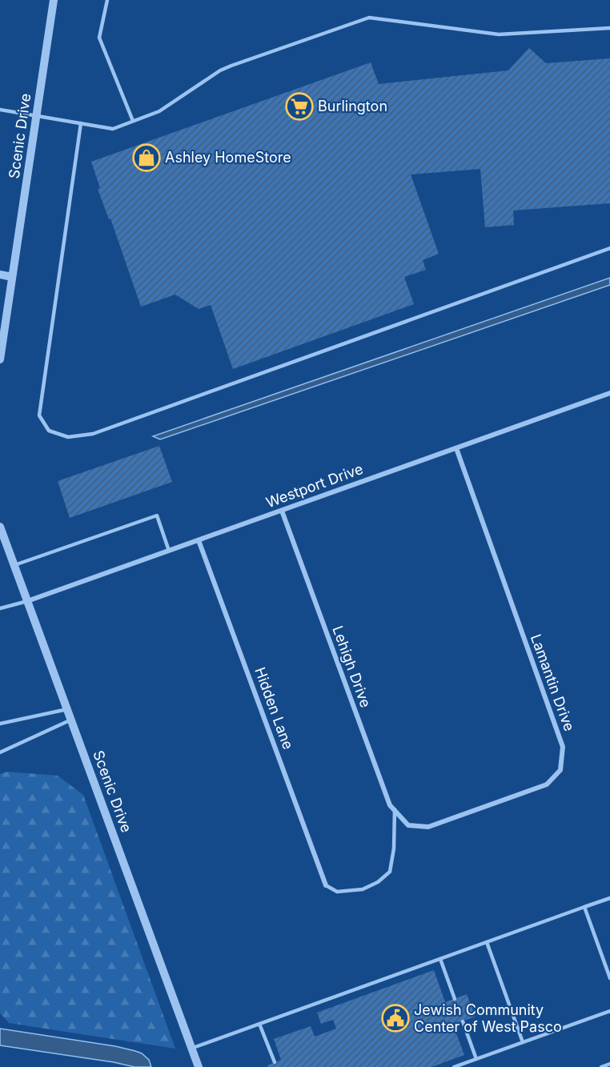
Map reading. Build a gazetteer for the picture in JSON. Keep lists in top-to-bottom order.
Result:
{
  "streets": {
    "street": [
      "Scenic Drive",
      "Westport Drive",
      "Lehigh Drive",
      "Lamantin Drive",
      "Hidden Lane"
    ]
  },
  "crossings": [
    ["Scenic Drive", "Westport Drive"],
    ["Westport Drive", "Lehigh Drive"],
    ["Westport Drive", "Lamantin Drive"],
    ["Westport Drive", "Hidden Lane"],
    ["Lehigh Drive", "Lamantin Drive"]
  ],
  "places": {
    "supermarket": ["Burlington"],
    "shop": ["Ashley HomeStore"],
    "public building": ["Jewish Community Center of West Pasco"]
  }
}
